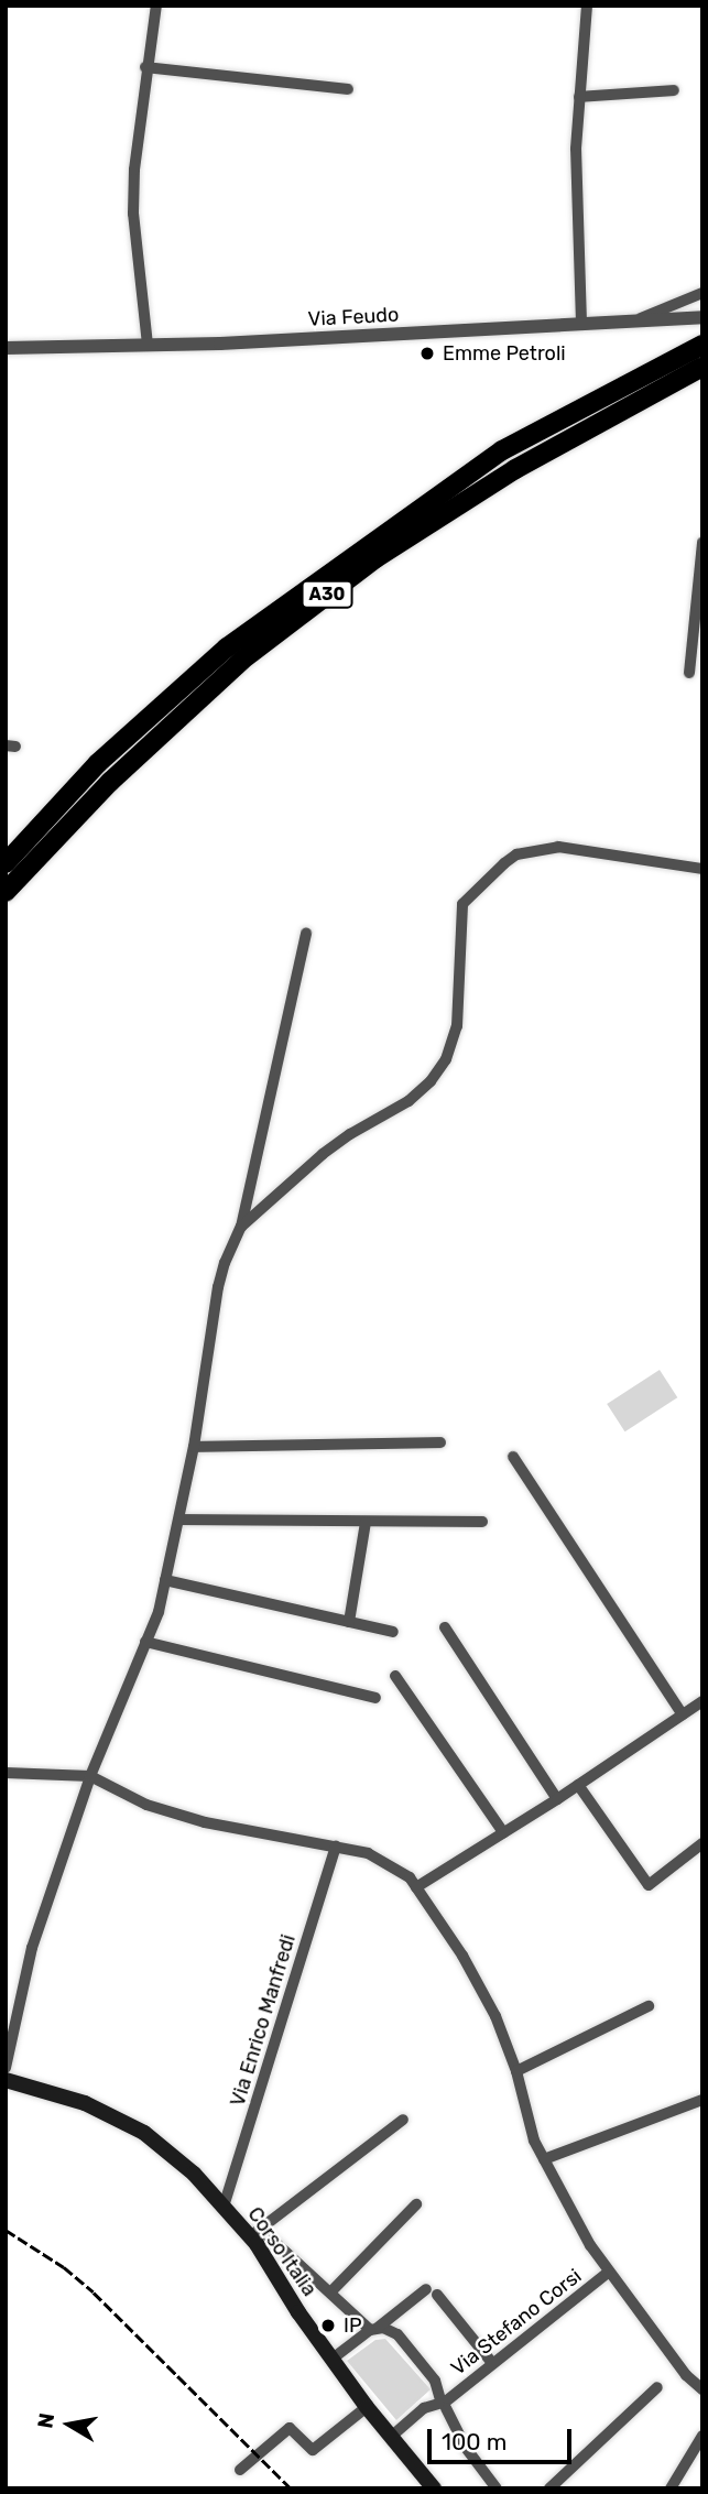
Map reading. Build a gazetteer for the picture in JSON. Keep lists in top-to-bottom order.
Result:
{
  "streets": {
    "highway": ["A30"],
    "main road": ["Corso Italia"],
    "street": ["Via Feudo", "Via Enrico Manfredi", "Via Stefano Corsi"]
  },
  "crossings": [
    ["Via Enrico Manfredi", "Corso Italia"],
    ["Corso Italia", "Via Stefano Corsi"]
  ],
  "places": ["Emme Petroli", "IP"],
  "scale_bar": "100 m",
  "north": "left"
}
